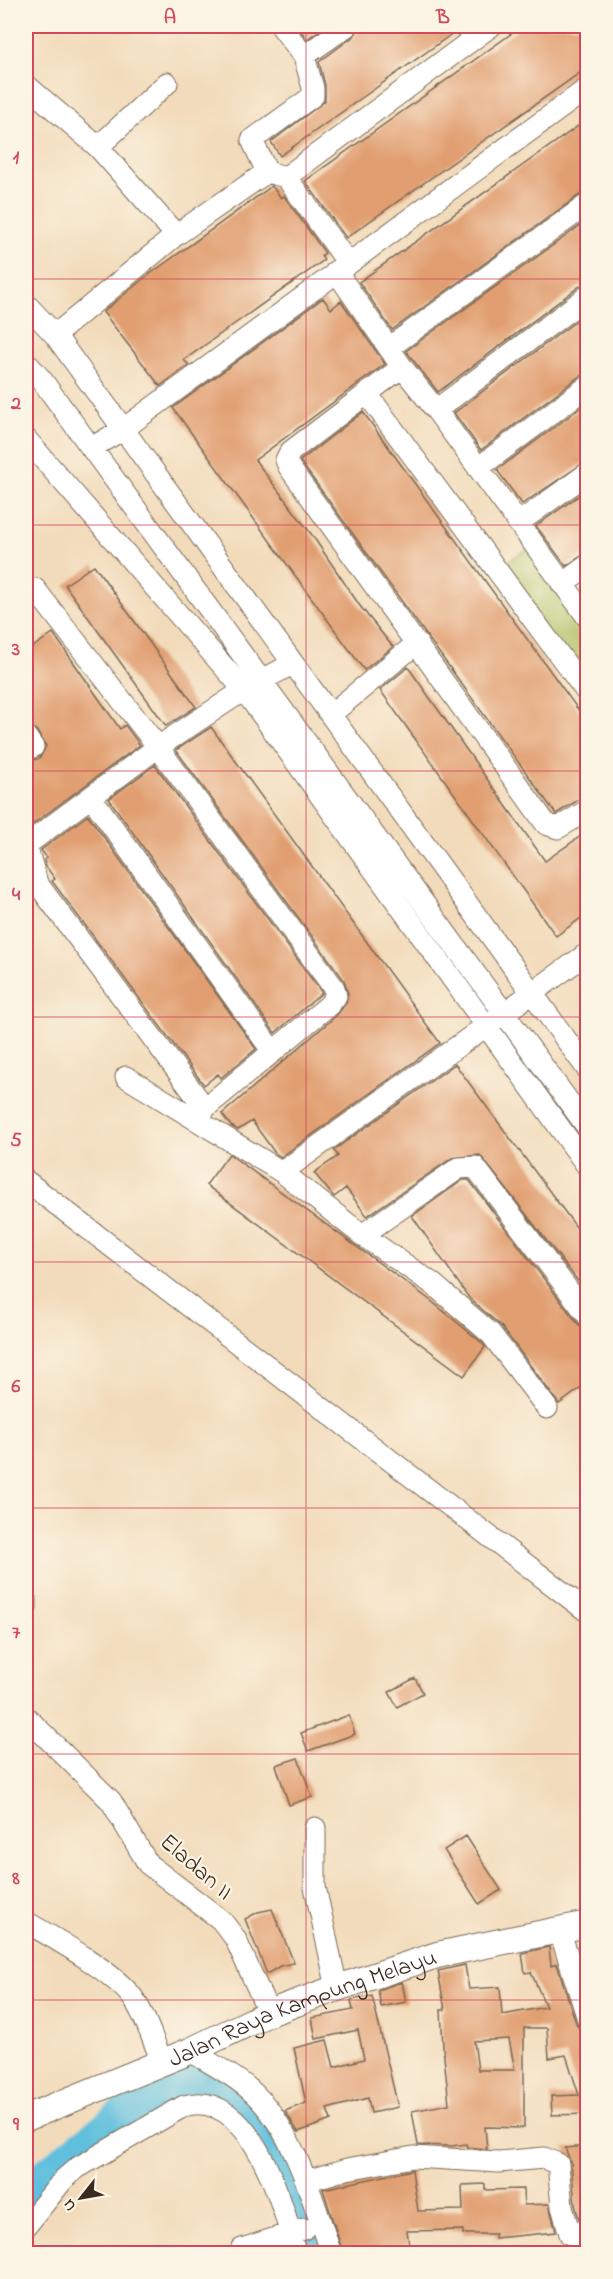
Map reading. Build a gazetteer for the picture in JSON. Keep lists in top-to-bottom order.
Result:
{
  "streets": {
    "main road": ["Jalan Raya Kampung Melayu"],
    "street": ["Eladan II"]
  },
  "crossings": [
    ["Eladan II", "Jalan Raya Kampung Melayu"]
  ],
  "north": "bottom left",
  "grid": {
    "columns": ["A", "B"],
    "rows": [
      "1",
      "2",
      "3",
      "4",
      "5",
      "6",
      "7",
      "8",
      "9"
    ]
  }
}
